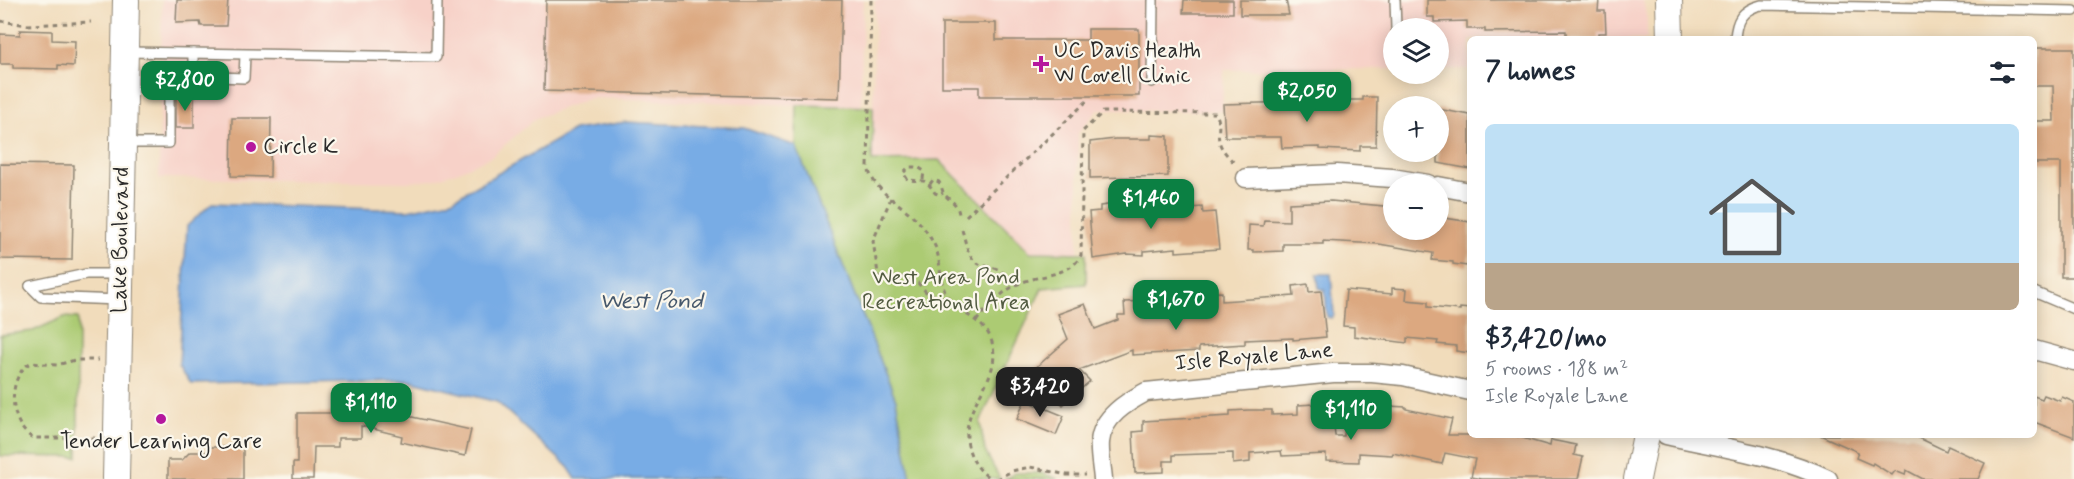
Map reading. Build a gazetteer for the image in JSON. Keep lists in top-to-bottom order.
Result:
{
  "streets": {
    "street": ["Lake Boulevard", "Isle Royale Lane"]
  },
  "water": ["West Pond"],
  "parks": ["West Area Pond Recreational Area"],
  "places": {
    "health": ["UC Davis Health W Covell Clinic"],
    "other": ["Circle K", "Tender Learning Care"]
  },
  "page": {
    "map_buttons": ["+", "−"],
    "heading": "7 homes",
    "price": [
      "$2,800",
      "$2,050",
      "$1,460",
      "$1,670",
      "$3,420",
      "$1,110",
      "$1,110"
    ],
    "list": [
      {
        "name": "$3,420/mo",
        "note": "5 rooms · 188 m² · Isle Royale Lane"
      }
    ]
  }
}
